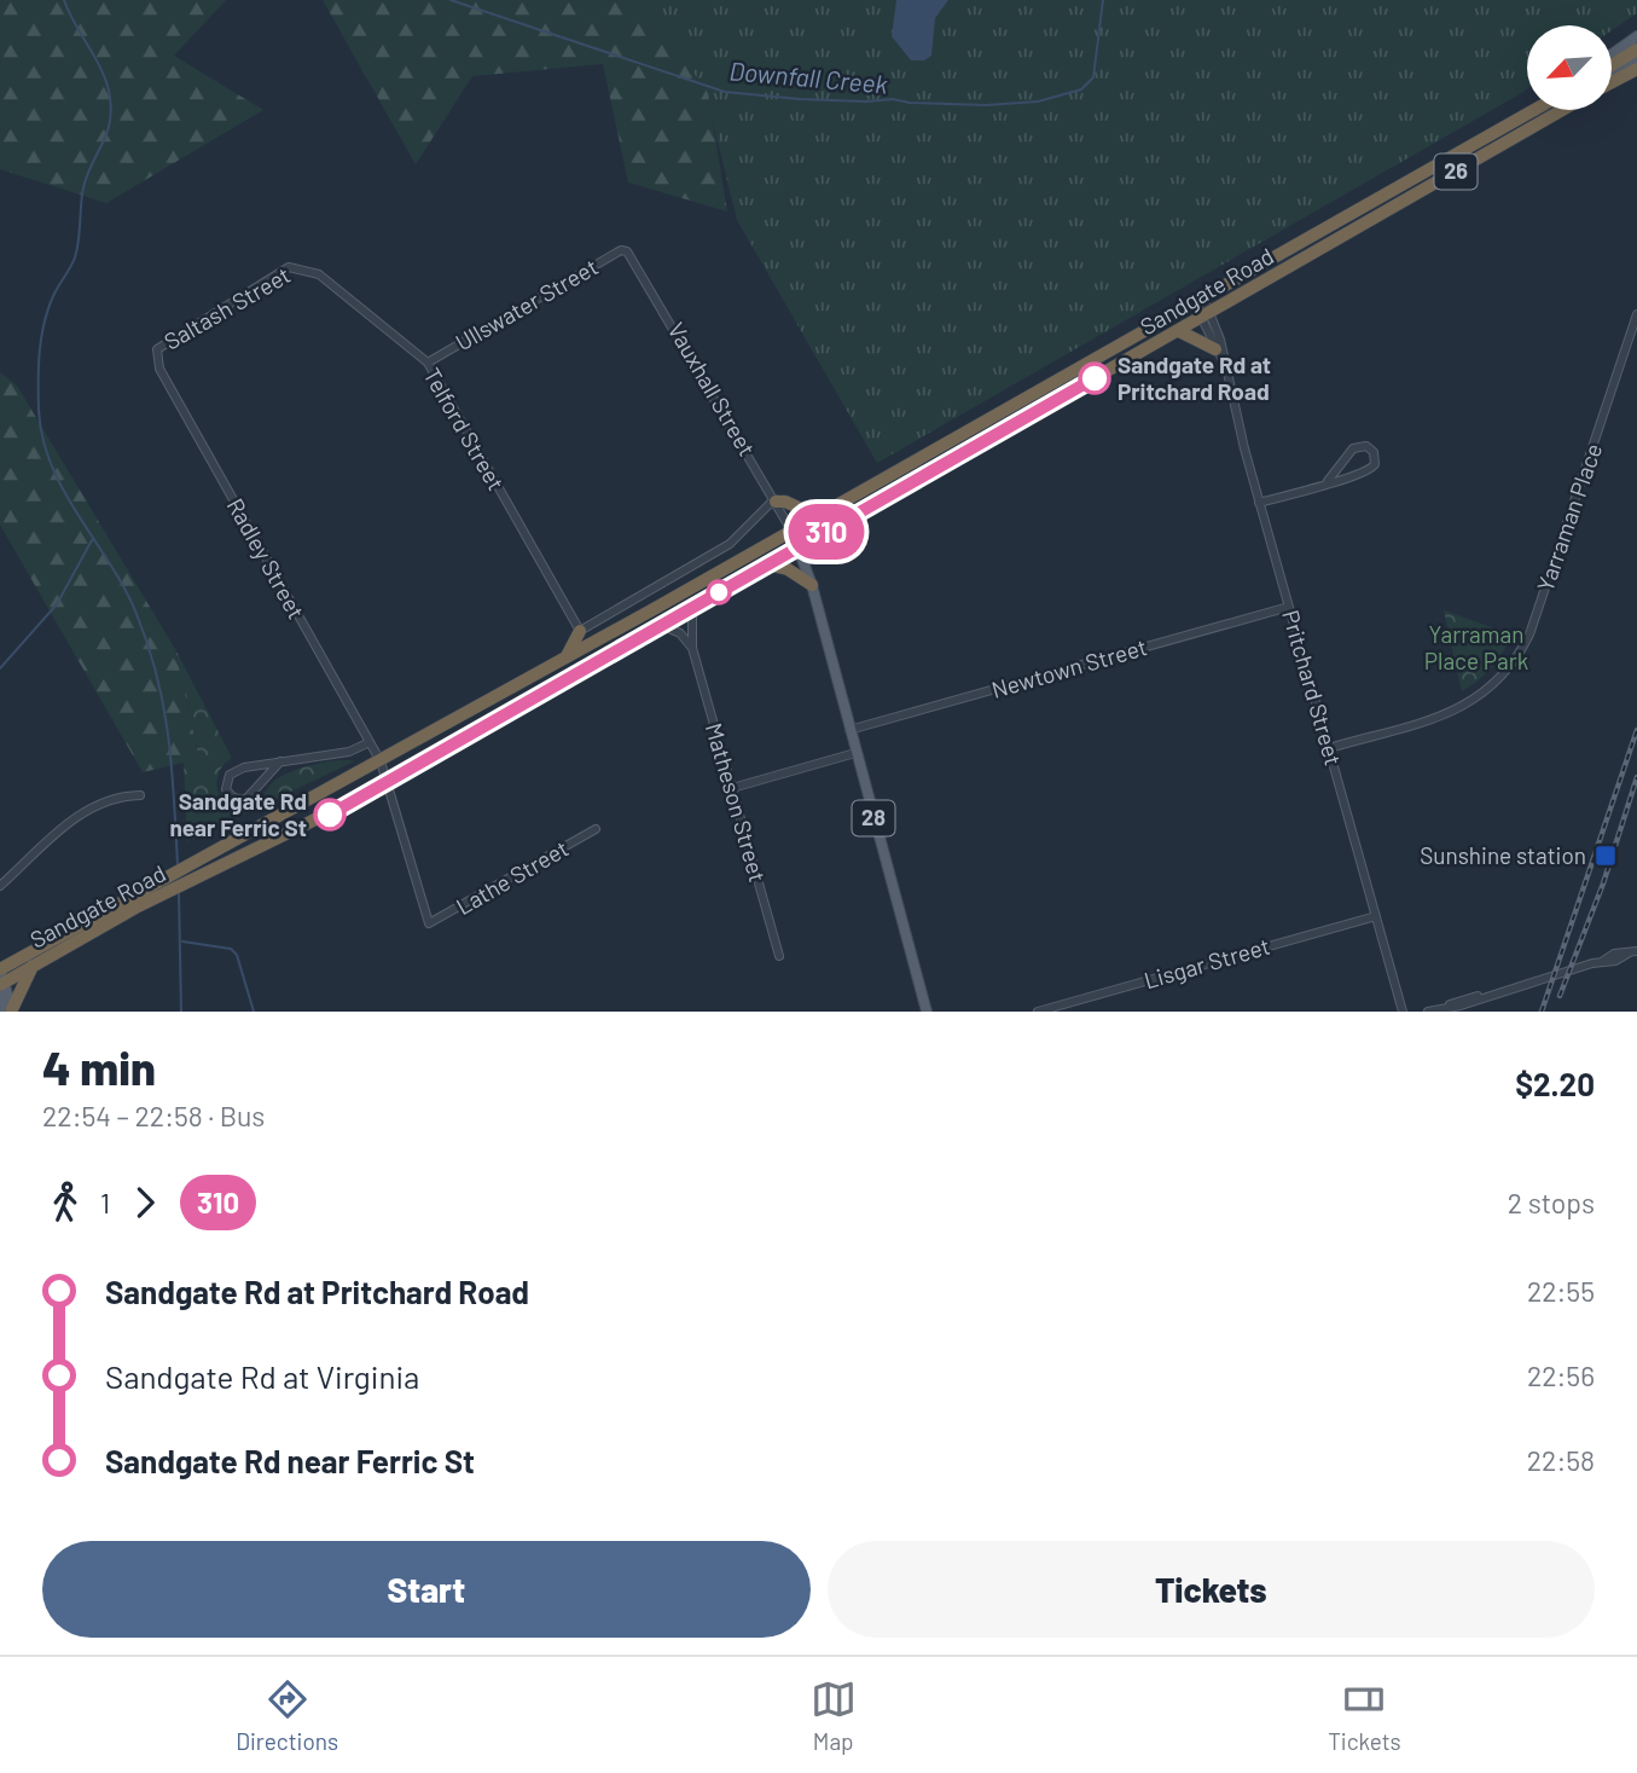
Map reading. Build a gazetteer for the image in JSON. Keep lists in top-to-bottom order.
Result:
{
  "streets": {
    "highway": ["26", "Sandgate Road"],
    "main road": ["28"],
    "street": [
      "Ullswater Street",
      "Saltash Street",
      "Vauxhall Street",
      "Telford Street",
      "Yarraman Place",
      "Radley Street",
      "Newtown Street",
      "Pritchard Street",
      "Matheson Street",
      "Lathe Street",
      "Lisgar Street"
    ]
  },
  "crossings": [
    ["Sandgate Road", "Vauxhall Street"],
    ["Sandgate Road", "Radley Street"],
    ["Sandgate Road", "Pritchard Street"],
    ["Sandgate Road", "Matheson Street"],
    ["Sandgate Road", "28"],
    ["Ullswater Street", "Vauxhall Street"],
    ["Ullswater Street", "Telford Street"],
    ["Saltash Street", "Telford Street"],
    ["Saltash Street", "Radley Street"],
    ["Vauxhall Street", "28"],
    ["Yarraman Place", "Pritchard Street"],
    ["Radley Street", "Lathe Street"],
    ["Newtown Street", "Pritchard Street"],
    ["Newtown Street", "28"],
    ["Pritchard Street", "Lisgar Street"]
  ],
  "water": ["Downfall Creek"],
  "parks": ["Yarraman Place Park"],
  "places": {
    "other": ["Sandgate Rd at Pritchard Road", "Sandgate Rd near Ferric St"],
    "transit": ["Sunshine station"]
  },
  "lines": ["bus line 310"],
  "north": "bottom left",
  "page": {
    "on_map": "310",
    "heading": ["4 min", "22:54 – 22:58 · Bus", "$2.20"],
    "legs": ["1", "310", "2 stops"],
    "list": [
      {
        "name": "Sandgate Rd at Pritchard Road",
        "value": "22:55"
      },
      {
        "name": "Sandgate Rd at Virginia",
        "value": "22:56"
      },
      {
        "name": "Sandgate Rd near Ferric St",
        "value": "22:58"
      }
    ],
    "buttons": ["Start", "Tickets"],
    "tabs": ["Directions", "Map", "Tickets"]
  }
}
